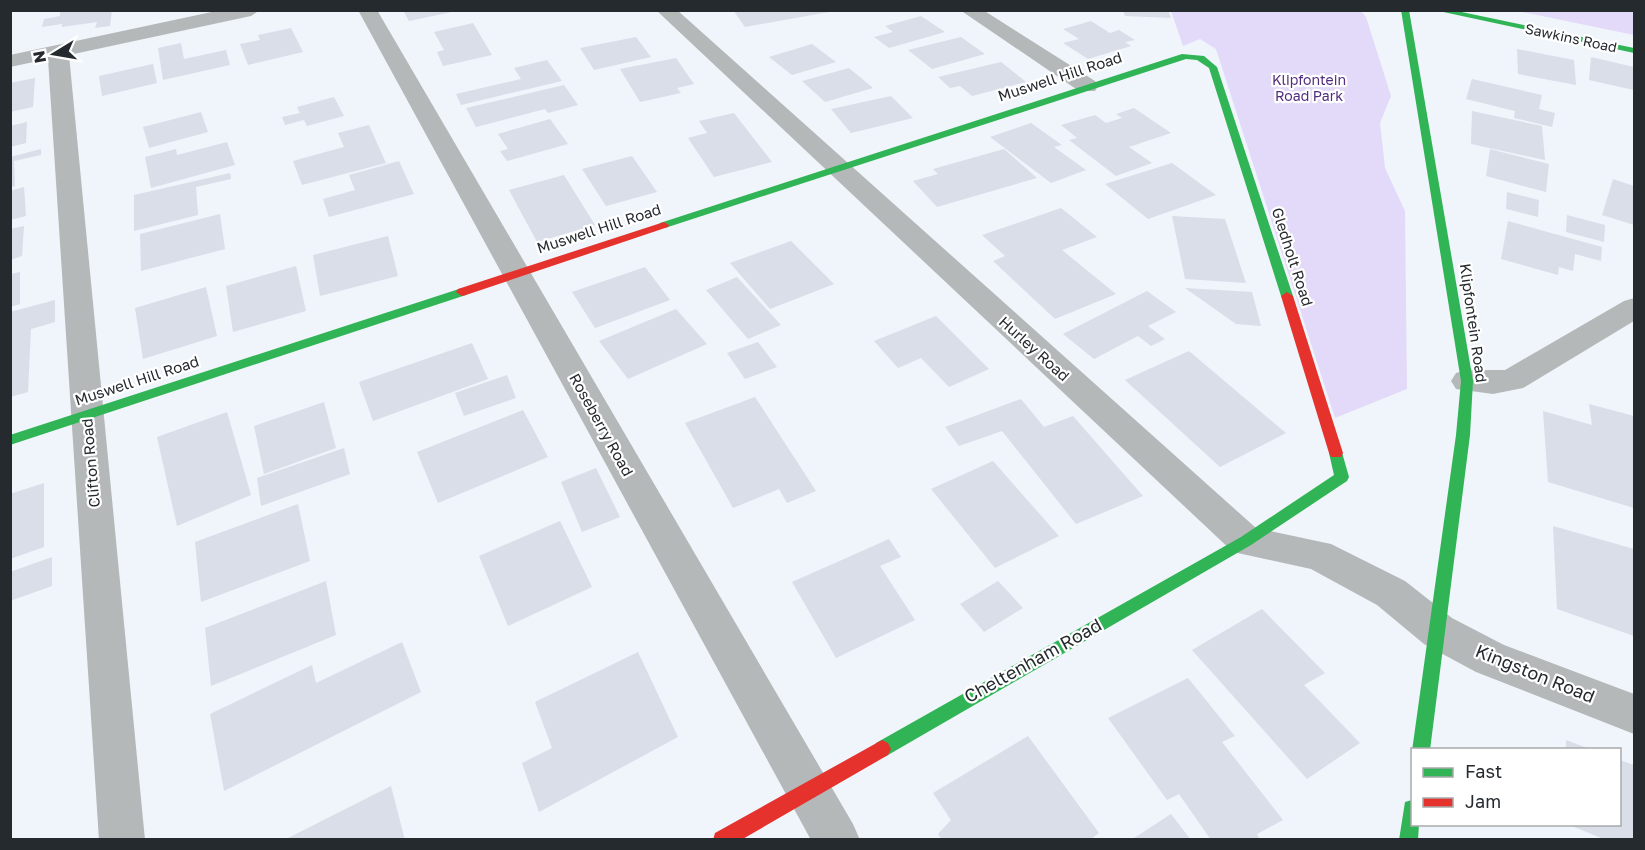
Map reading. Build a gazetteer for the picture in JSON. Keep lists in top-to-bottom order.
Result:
{
  "streets": {
    "street": [
      "Sawkins Road",
      "Muswell Hill Road",
      "Gledholt Road",
      "Klipfontein Road",
      "Hurley Road",
      "Roseberry Road",
      "Clifton Road",
      "Cheltenham Road",
      "Kingston Road"
    ]
  },
  "crossings": [
    ["Muswell Hill Road", "Gledholt Road"],
    ["Muswell Hill Road", "Hurley Road"],
    ["Muswell Hill Road", "Roseberry Road"],
    ["Muswell Hill Road", "Clifton Road"],
    ["Gledholt Road", "Cheltenham Road"],
    ["Klipfontein Road", "Kingston Road"],
    ["Hurley Road", "Cheltenham Road"],
    ["Roseberry Road", "Cheltenham Road"]
  ],
  "parks": ["Klipfontein Road Park"],
  "legend": ["Fast", "Jam"],
  "north": "left"
}
